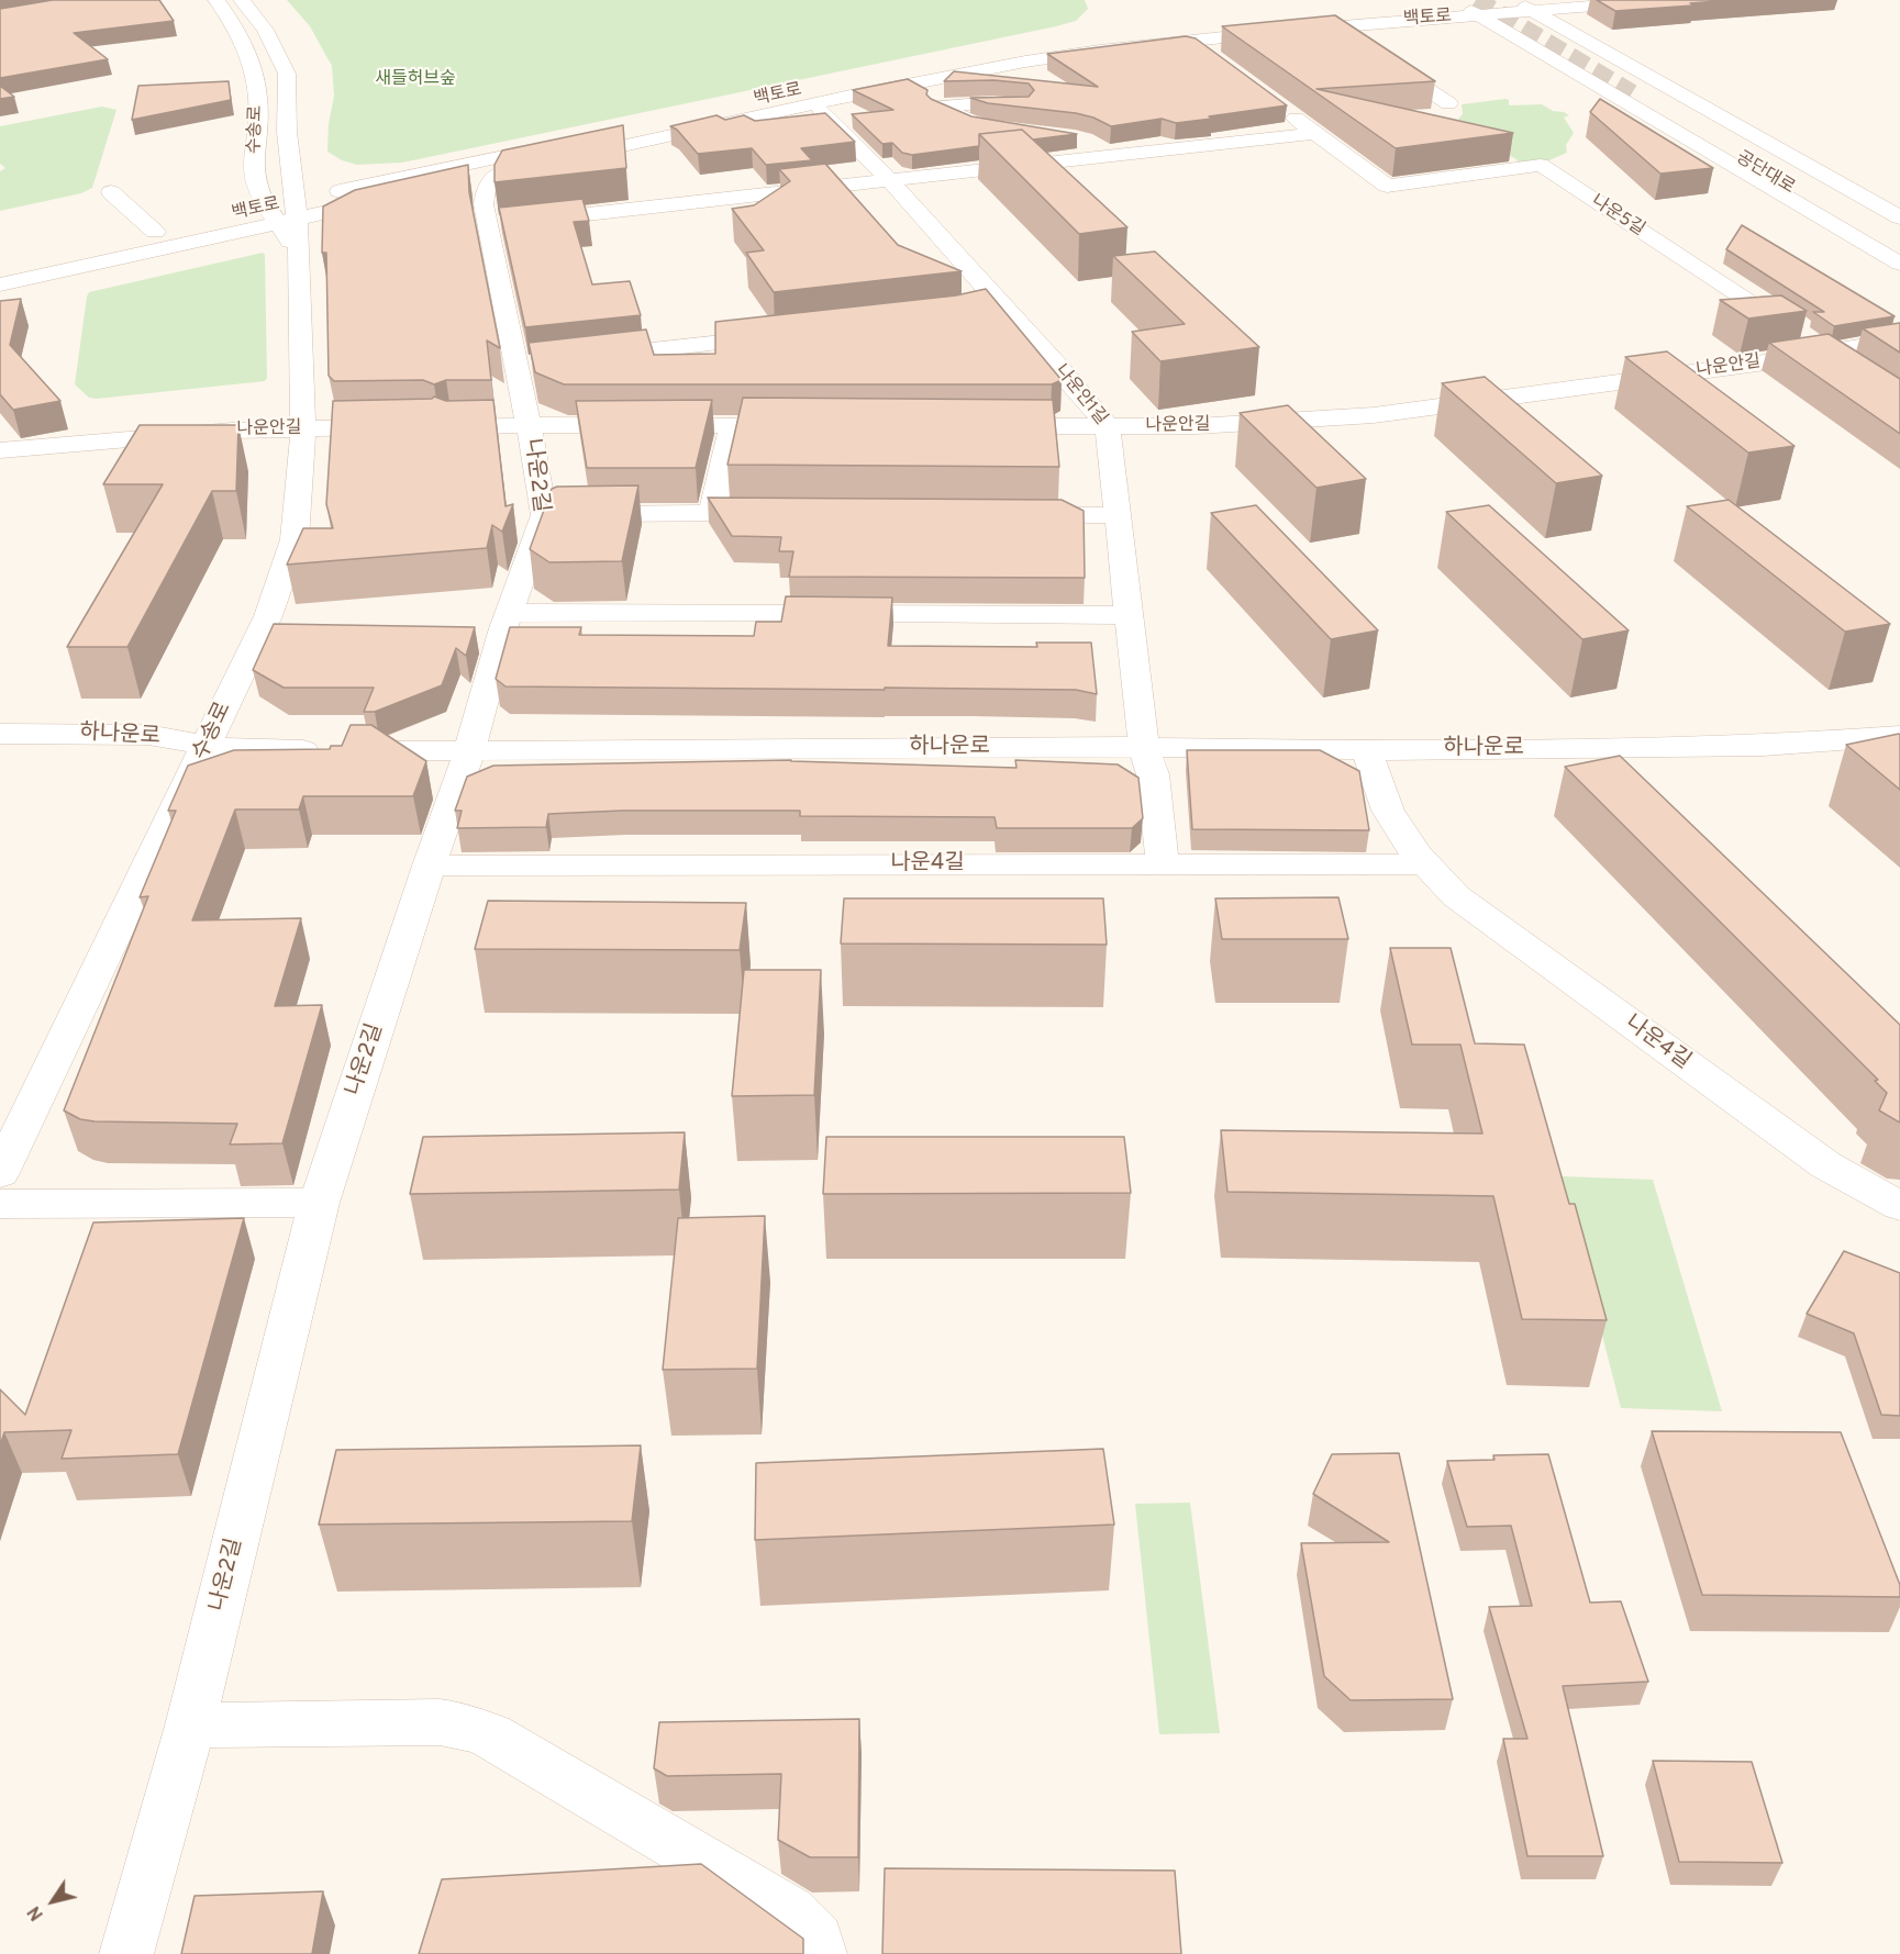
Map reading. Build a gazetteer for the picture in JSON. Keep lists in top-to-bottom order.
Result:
{
  "streets": {
    "street": [
      "백토로",
      "수송로",
      "공단대로",
      "나운5길",
      "나운안길",
      "나운안1길",
      "나운2길",
      "하나운로",
      "나운4길"
    ]
  },
  "crossings": [
    ["백토로", "수송로"],
    ["백토로", "나운안1길"],
    ["백토로", "나운2길"],
    ["수송로", "나운안길"],
    ["수송로", "하나운로"],
    ["나운5길", "나운안길"],
    ["나운안길", "나운안1길"],
    ["나운안1길", "하나운로"],
    ["나운안1길", "나운4길"],
    ["나운2길", "하나운로"],
    ["나운2길", "나운4길"],
    ["하나운로", "나운4길"]
  ],
  "parks": ["새들허브숲"],
  "north": "bottom left"
}
